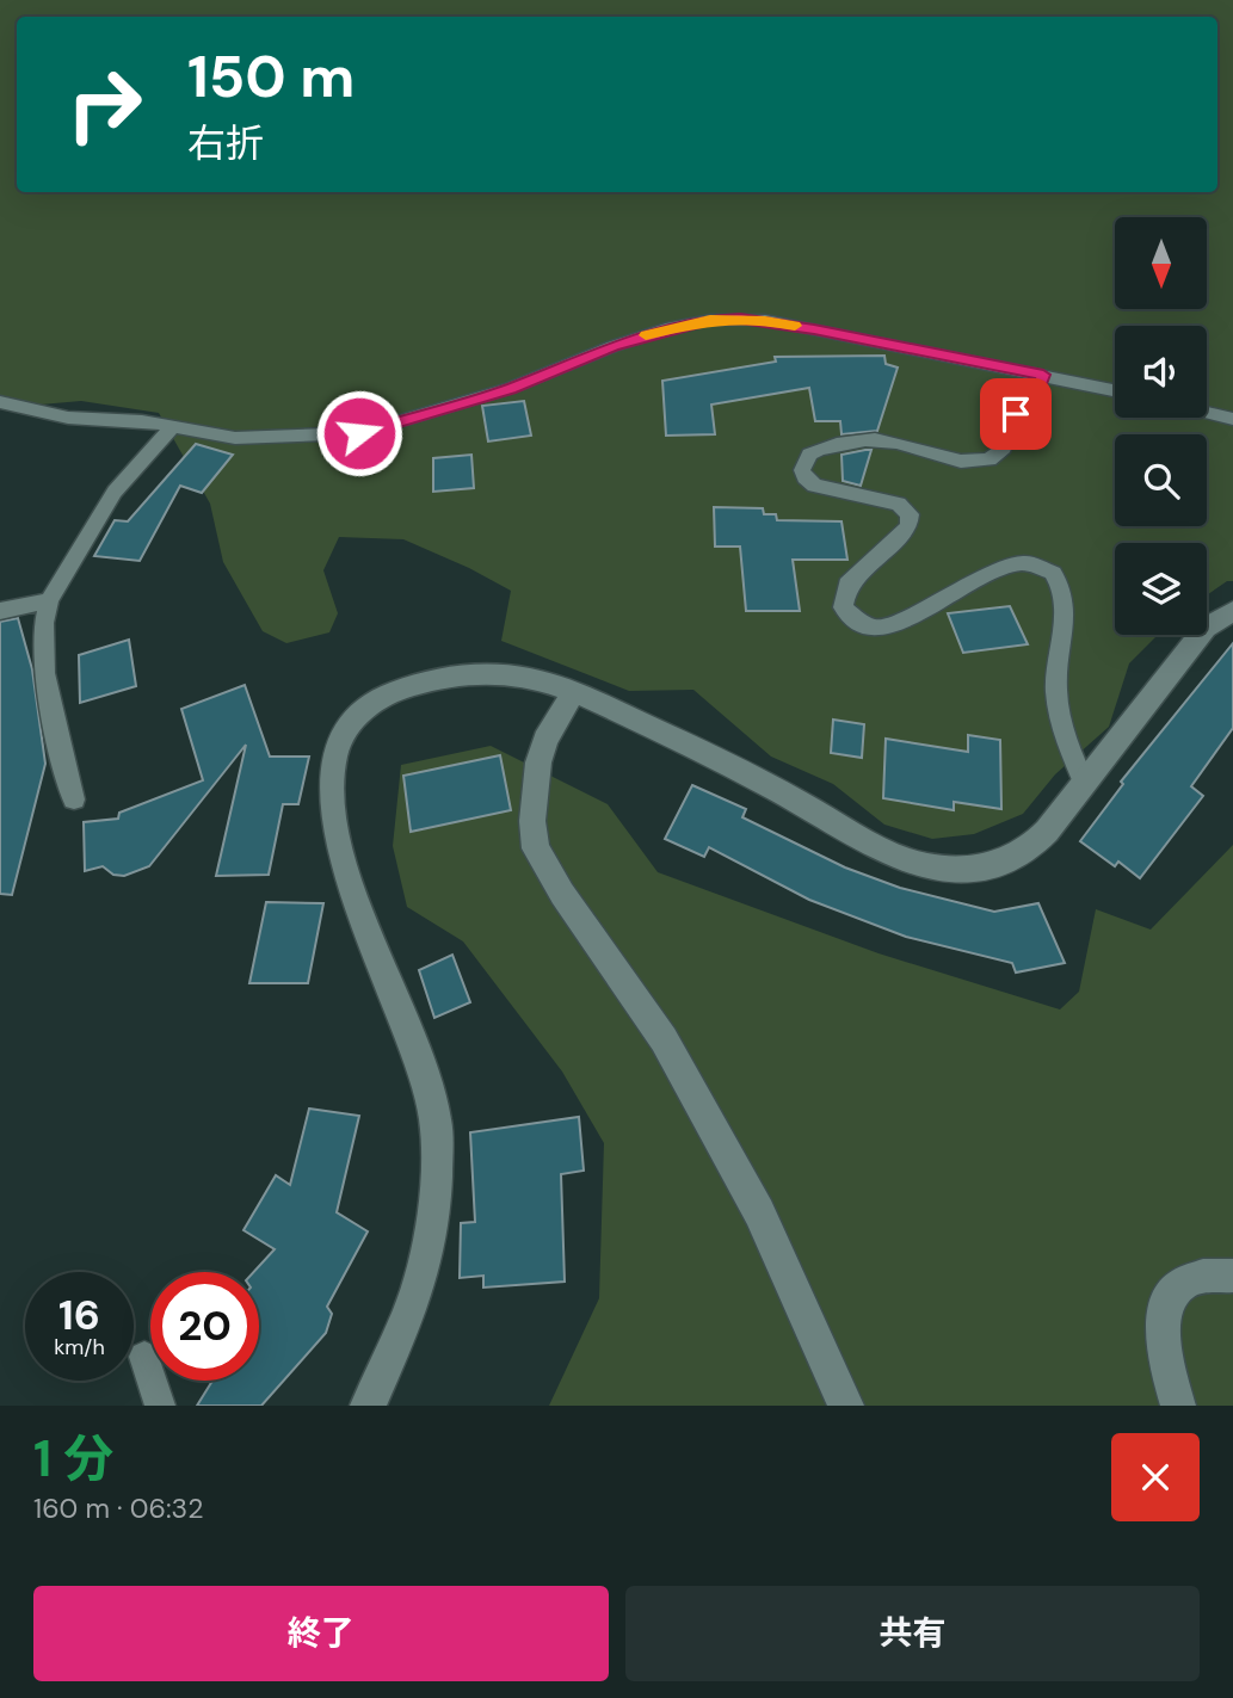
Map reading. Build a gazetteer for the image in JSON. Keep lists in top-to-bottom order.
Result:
{
  "north": "bottom",
  "page": {
    "turn": ["150 m", "右折"],
    "speed": "16 km/h",
    "limit": "20",
    "heading": ["1 分", "160 m · 06:32"],
    "buttons": ["終了", "共有"]
  }
}
